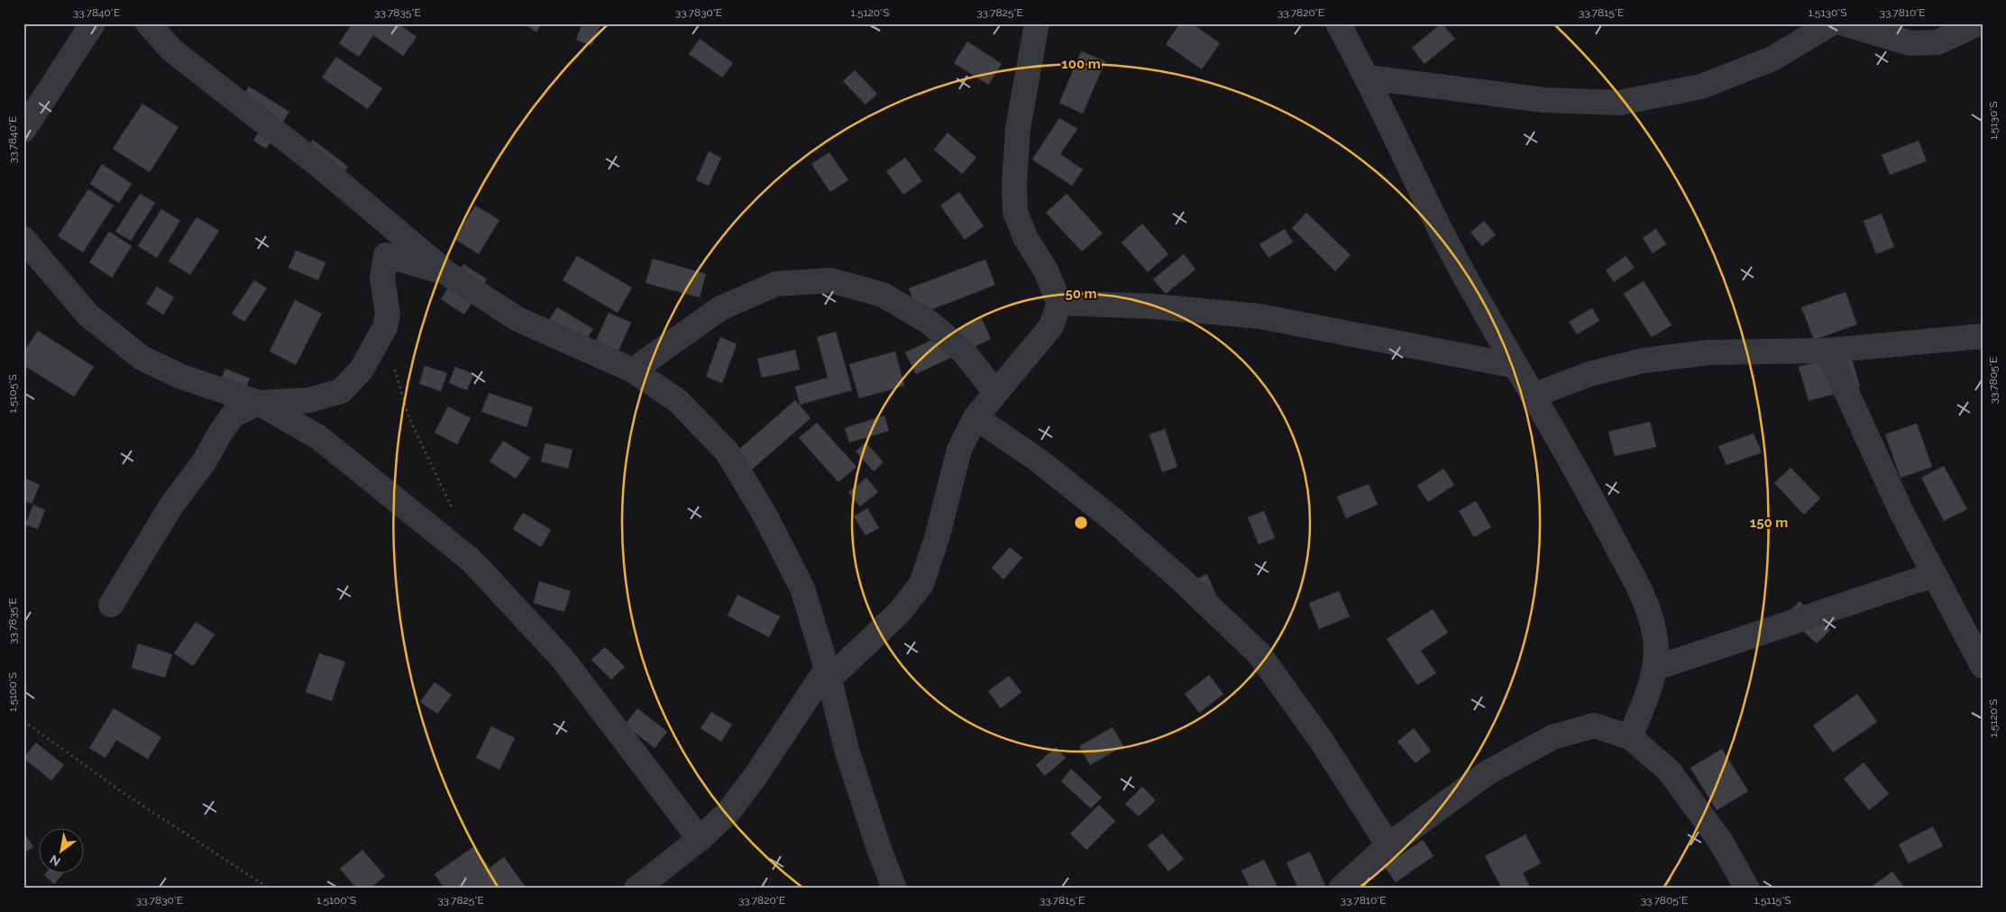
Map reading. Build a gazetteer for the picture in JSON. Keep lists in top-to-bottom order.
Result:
{
  "north": "bottom left",
  "coordinates": [
    "33.7840°E",
    "33.7835°E",
    "33.7830°E",
    "1.5120°S",
    "33.7825°E",
    "33.7820°E",
    "33.7815°E",
    "1.5130°S",
    "33.7810°E",
    "33.7805°E",
    "1.5105°S",
    "1.5100°S",
    "1.5115°S"
  ],
  "rings": ["100 m", "50 m", "150 m"]
}
